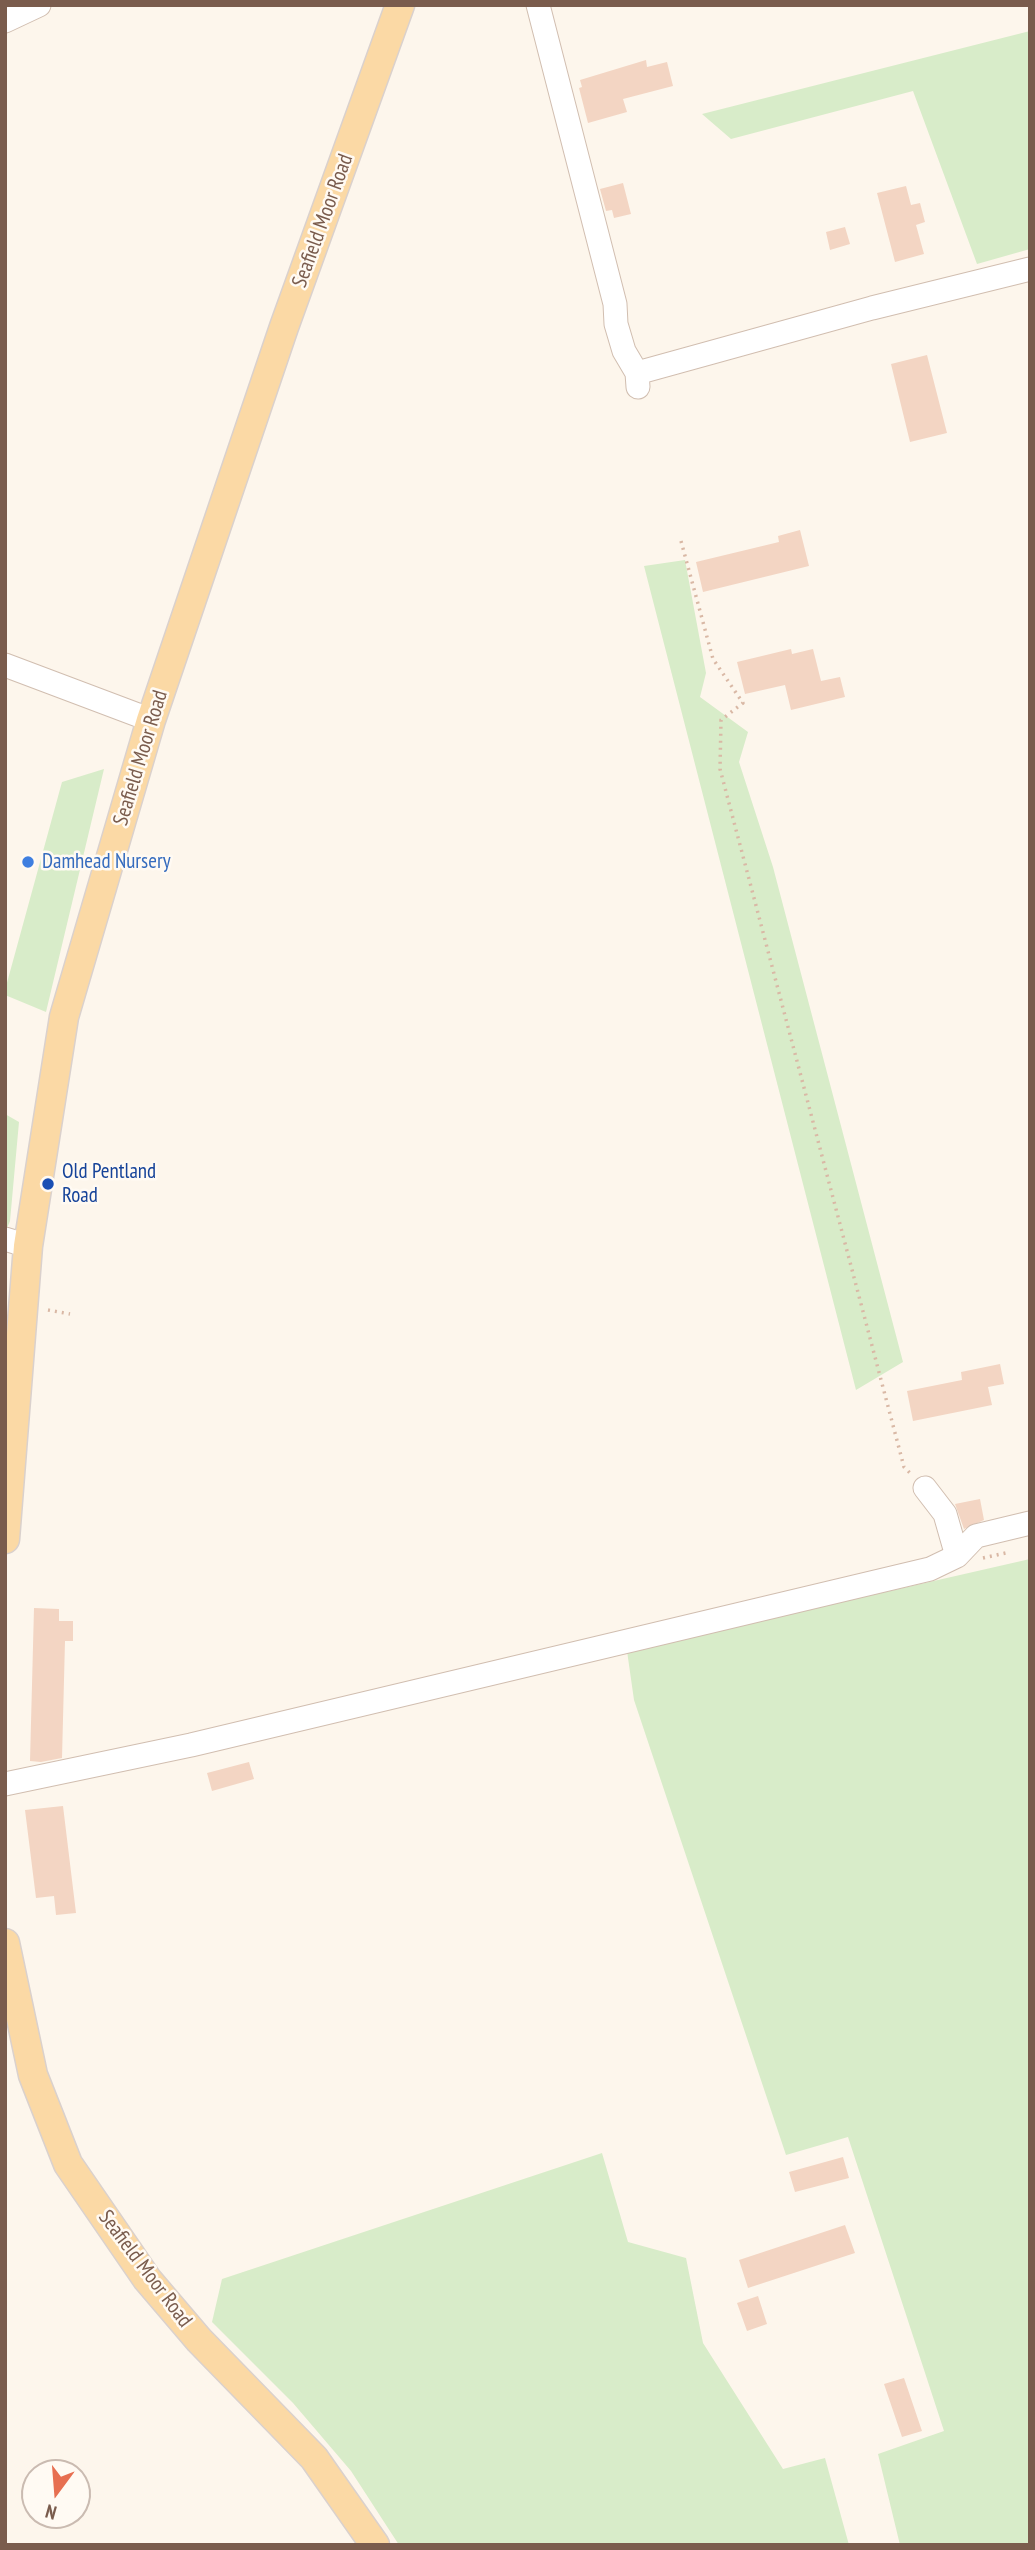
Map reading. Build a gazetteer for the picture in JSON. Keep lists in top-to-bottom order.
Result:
{
  "streets": {
    "main road": ["Seafield Moor Road"]
  },
  "places": ["Damhead Nursery", "Old Pentland Road"],
  "north": "bottom"
}
